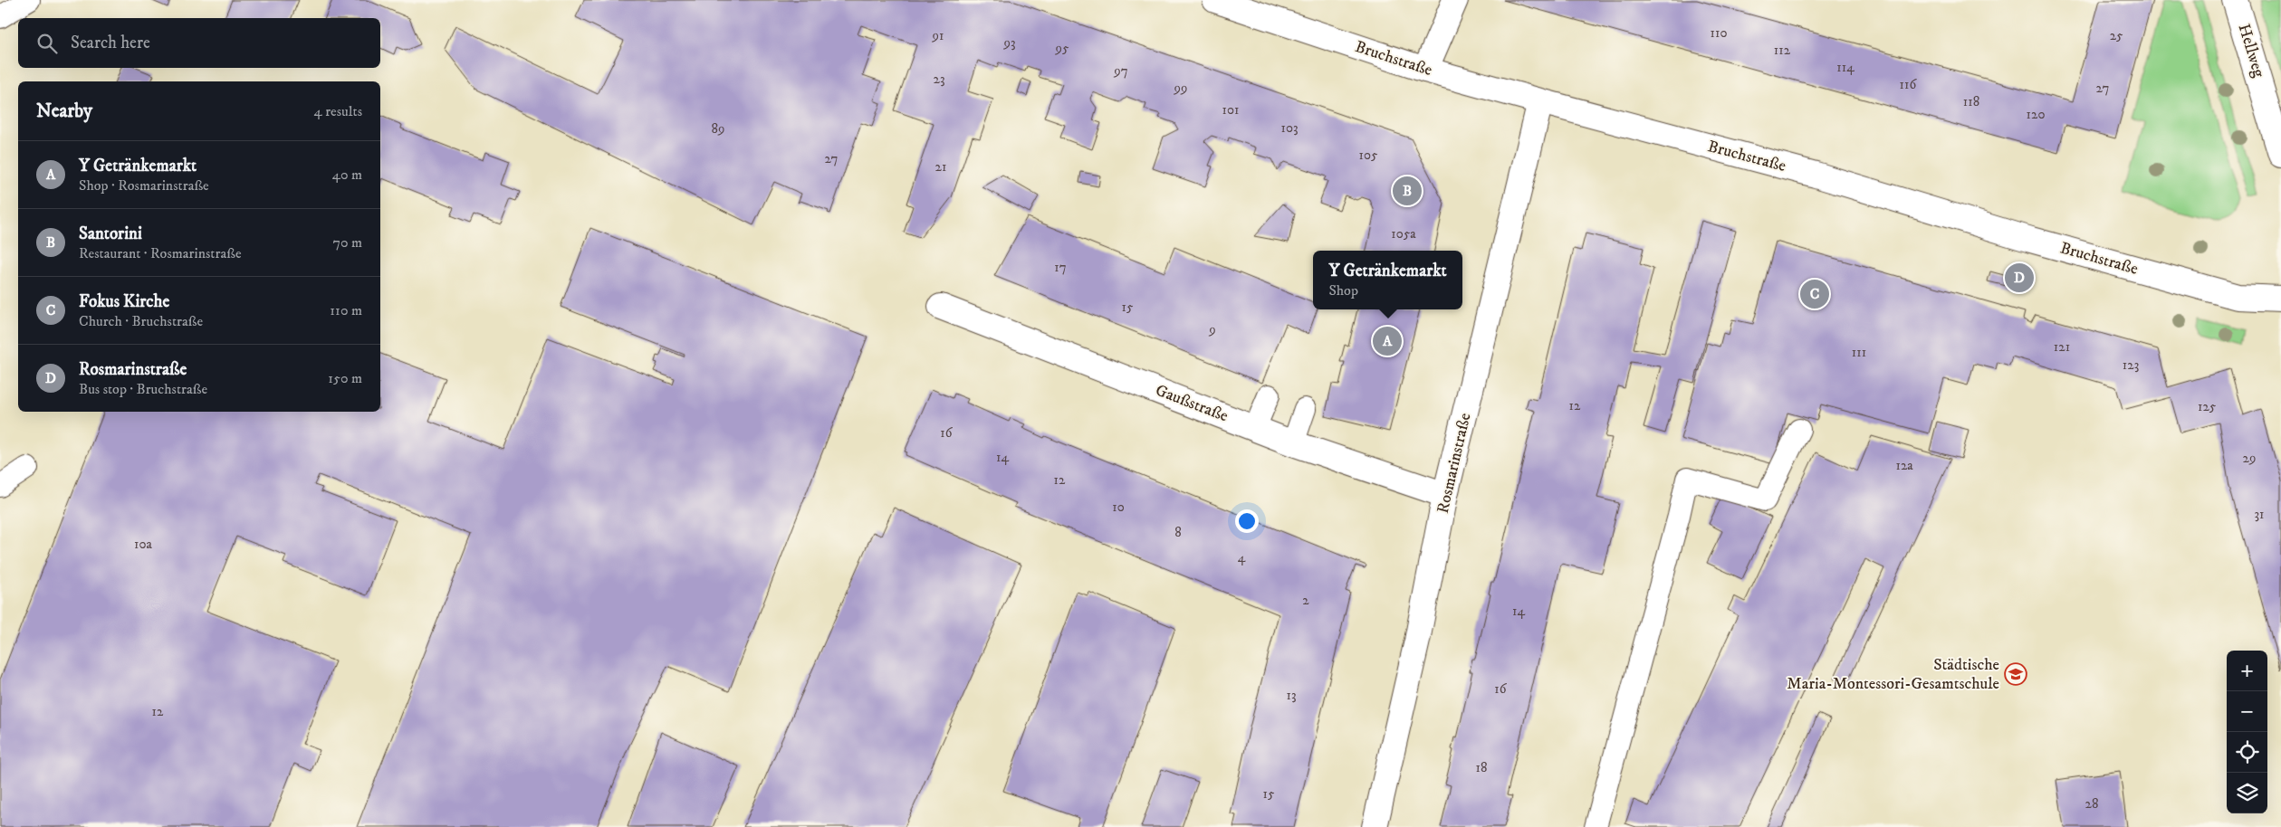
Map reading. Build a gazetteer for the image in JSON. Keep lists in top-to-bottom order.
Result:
{
  "streets": {
    "main road": [
      "Hellweg",
      "Bruchstraße",
      "Gaußstraße",
      "Rosmarinstraße"
    ]
  },
  "crossings": [
    ["Bruchstraße", "Rosmarinstraße"],
    ["Gaußstraße", "Rosmarinstraße"]
  ],
  "places": {
    "school or university": ["Städtische Maria-Montessori-Gesamtschule"]
  },
  "house_numbers": [
    "110",
    "91",
    "25",
    "93",
    "95",
    "112",
    "114",
    "97",
    "23",
    "116",
    "99",
    "27",
    "118",
    "101",
    "120",
    "103",
    "89",
    "105",
    "27",
    "21",
    "105a",
    "17",
    "15",
    "9",
    "121",
    "111",
    "123",
    "12",
    "125",
    "16",
    "14",
    "29",
    "12a",
    "12",
    "10",
    "31",
    "8",
    "10a",
    "4",
    "2",
    "14",
    "16",
    "13",
    "12",
    "18",
    "15",
    "28"
  ],
  "page": {
    "search": "Search here",
    "heading": ["Nearby", "4 results"],
    "list": [
      {
        "mark": "A",
        "name": "Y Getränkemarkt",
        "note": "Shop · Rosmarinstraße",
        "value": "40 m"
      },
      {
        "mark": "B",
        "name": "Santorini",
        "note": "Restaurant · Rosmarinstraße",
        "value": "70 m"
      },
      {
        "mark": "C",
        "name": "Fokus Kirche",
        "note": "Church · Bruchstraße",
        "value": "110 m"
      },
      {
        "mark": "D",
        "name": "Rosmarinstraße",
        "note": "Bus stop · Bruchstraße",
        "value": "150 m"
      }
    ],
    "pins": [
      "B",
      "D",
      "C",
      "A"
    ],
    "popup": ["Y Getränkemarkt", "Shop"],
    "map_buttons": ["+", "−"]
  }
}
